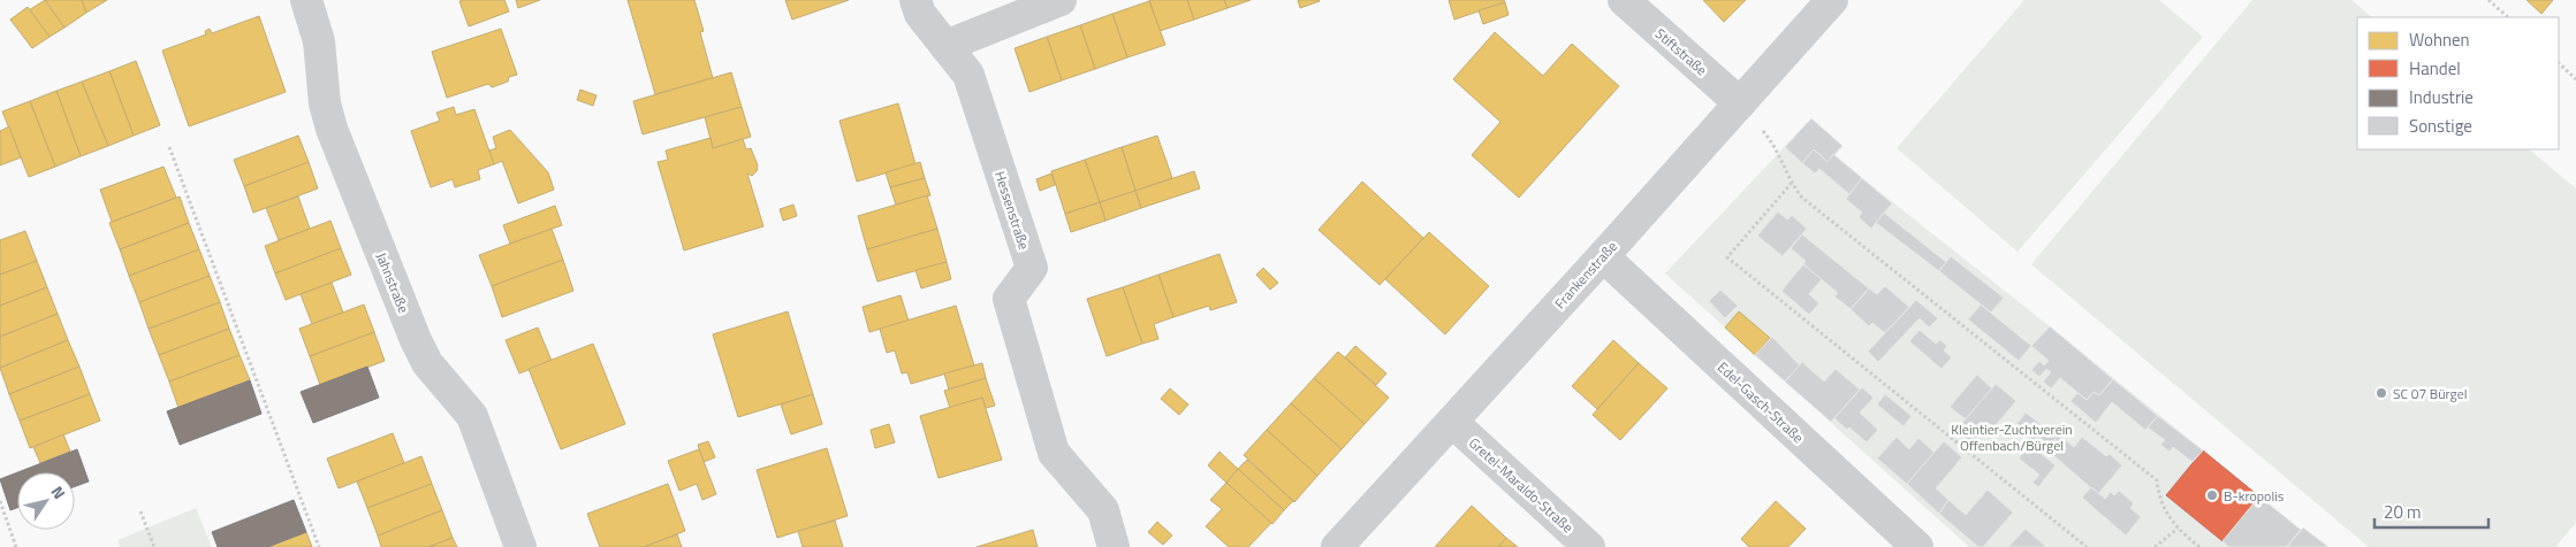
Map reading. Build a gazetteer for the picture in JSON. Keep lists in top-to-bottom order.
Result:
{
  "streets": {
    "street": [
      "Stiftstraße",
      "Hessenstraße",
      "Frankenstraße",
      "Jahnstraße",
      "Edel-Gasch-Straße",
      "Gretel-Maraldo-Straße"
    ]
  },
  "crossings": [
    ["Stiftstraße", "Frankenstraße"],
    ["Frankenstraße", "Edel-Gasch-Straße"],
    ["Frankenstraße", "Gretel-Maraldo-Straße"]
  ],
  "parks": ["Kleintier-Zuchtverein Offenbach/Bürgel"],
  "places": ["SC 07 Bürgel", "B-kropolis"],
  "legend": [
    "Wohnen",
    "Handel",
    "Industrie",
    "Sonstige"
  ],
  "scale_bar": "20 m",
  "north": "top right"
}
